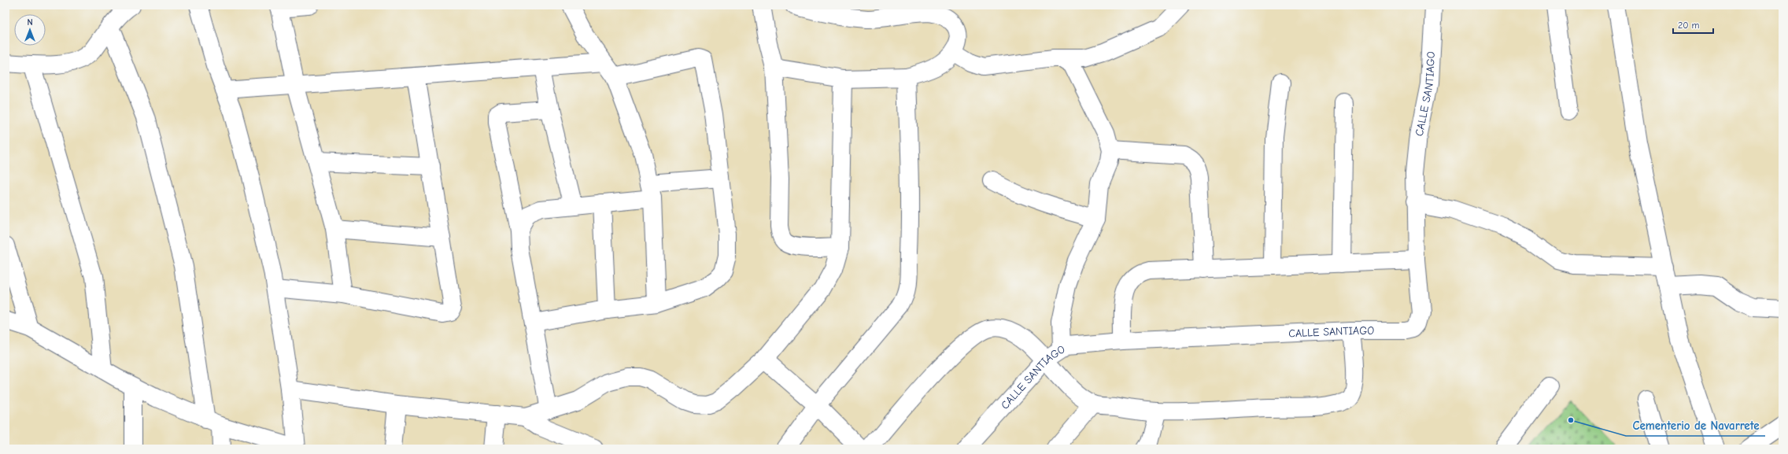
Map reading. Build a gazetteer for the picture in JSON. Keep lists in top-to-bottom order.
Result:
{
  "streets": {
    "street": ["CALLE SANTIAGO"]
  },
  "places": ["Cementerio de Navarrete"],
  "scale_bar": "20 m",
  "north": "top"
}
